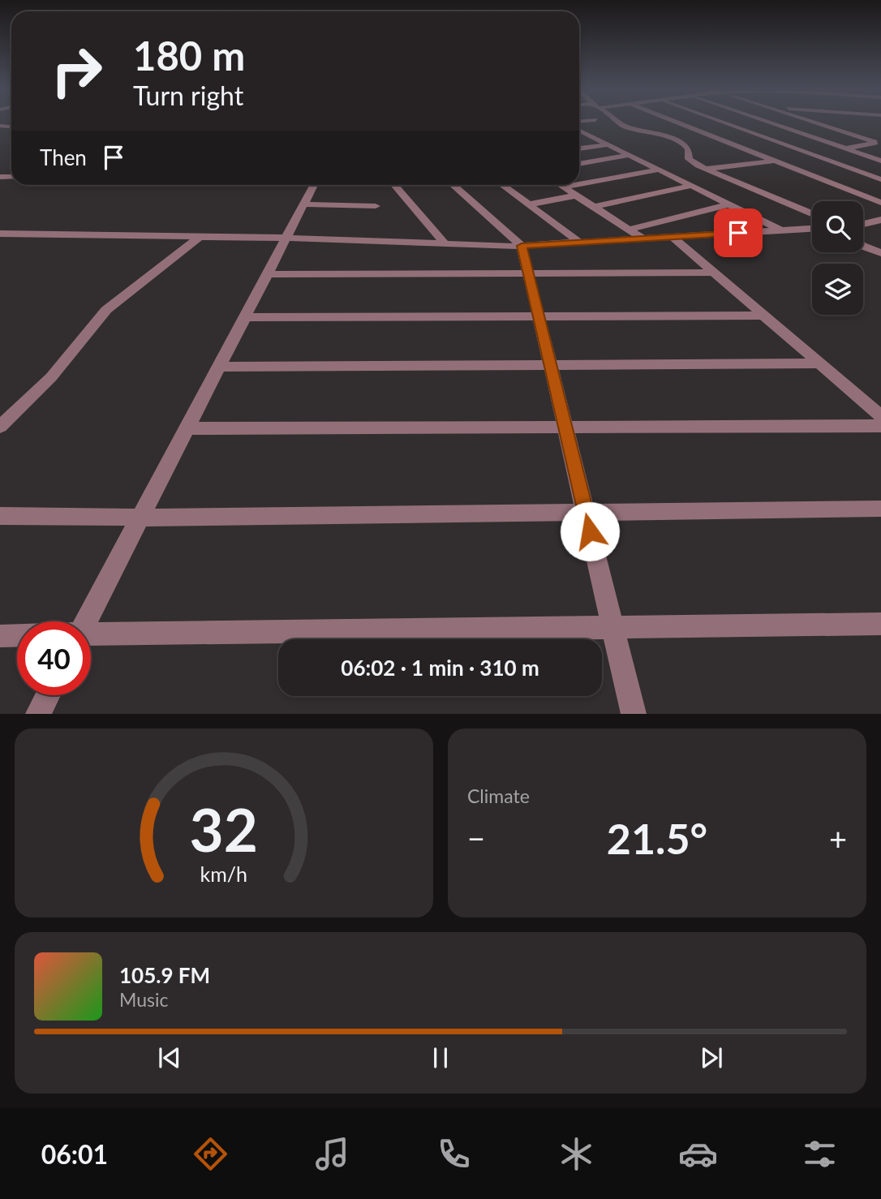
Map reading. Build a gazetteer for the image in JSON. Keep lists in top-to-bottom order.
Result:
{
  "page": {
    "turn": ["180 m", "Turn right"],
    "then": "Then",
    "limit": "40",
    "trip": "06:02 · 1 min · 310 m",
    "tile": "Climate",
    "heat": ["−", "21.5°", "+"],
    "song": ["105.9 FM", "Music"],
    "tabs": "06:01",
    "gauge": ["32", "km/h"]
  }
}
